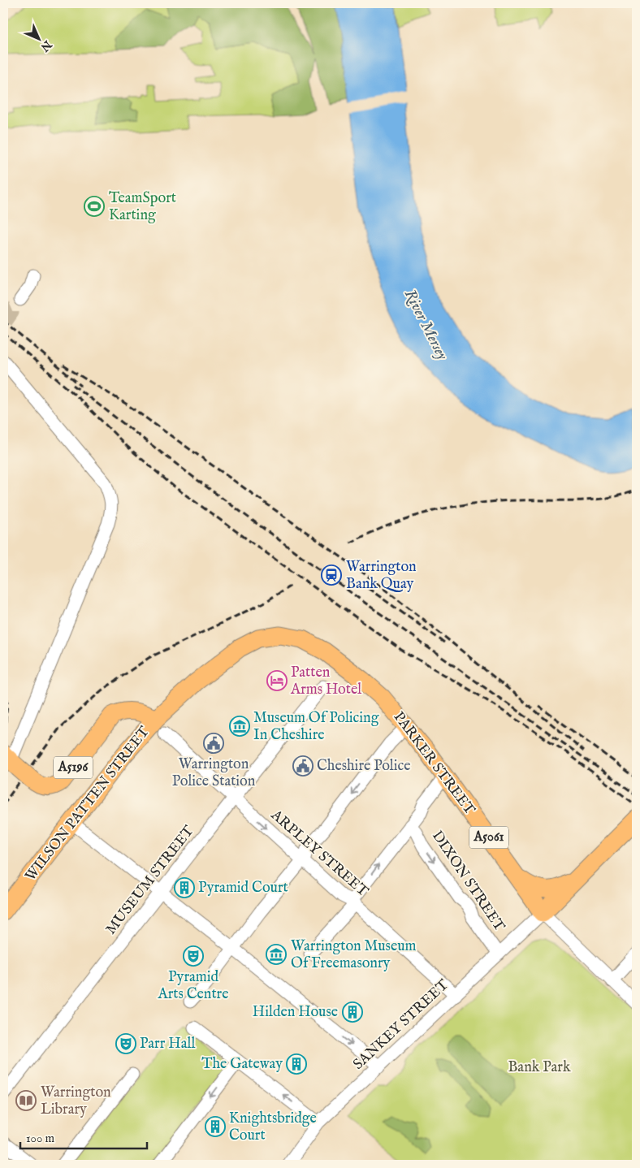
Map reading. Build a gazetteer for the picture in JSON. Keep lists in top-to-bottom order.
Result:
{
  "streets": {
    "highway": [
      "PARKER STREET",
      "A5196",
      "WILSON PATTEN STREET",
      "A5061"
    ],
    "street": [
      "ARPLEY STREET",
      "MUSEUM STREET",
      "DIXON STREET",
      "SANKEY STREET"
    ]
  },
  "crossings": [
    ["PARKER STREET", "WILSON PATTEN STREET"],
    ["PARKER STREET", "SANKEY STREET"],
    ["A5196", "WILSON PATTEN STREET"],
    ["A5196", "ARPLEY STREET"],
    ["WILSON PATTEN STREET", "ARPLEY STREET"],
    ["ARPLEY STREET", "MUSEUM STREET"],
    ["ARPLEY STREET", "SANKEY STREET"],
    ["DIXON STREET", "SANKEY STREET"]
  ],
  "one_way": ["DIXON STREET"],
  "water": ["River Mersey"],
  "parks": ["Bank Park"],
  "places": {
    "sports": ["TeamSport Karting"],
    "station": ["Warrington Bank Quay"],
    "hotel": ["Patten Arms Hotel"],
    "museum": ["Museum Of Policing In Cheshire", "Warrington Museum Of Freemasonry"],
    "public building": ["Warrington Police Station", "Cheshire Police"],
    "building": [
      "Pyramid Court",
      "Hilden House",
      "The Gateway",
      "Knightsbridge Court"
    ],
    "theatre": ["Pyramid Arts Centre", "Parr Hall"],
    "library": ["Warrington Library"]
  },
  "scale_bar": "100 m",
  "north": "bottom right"
}
